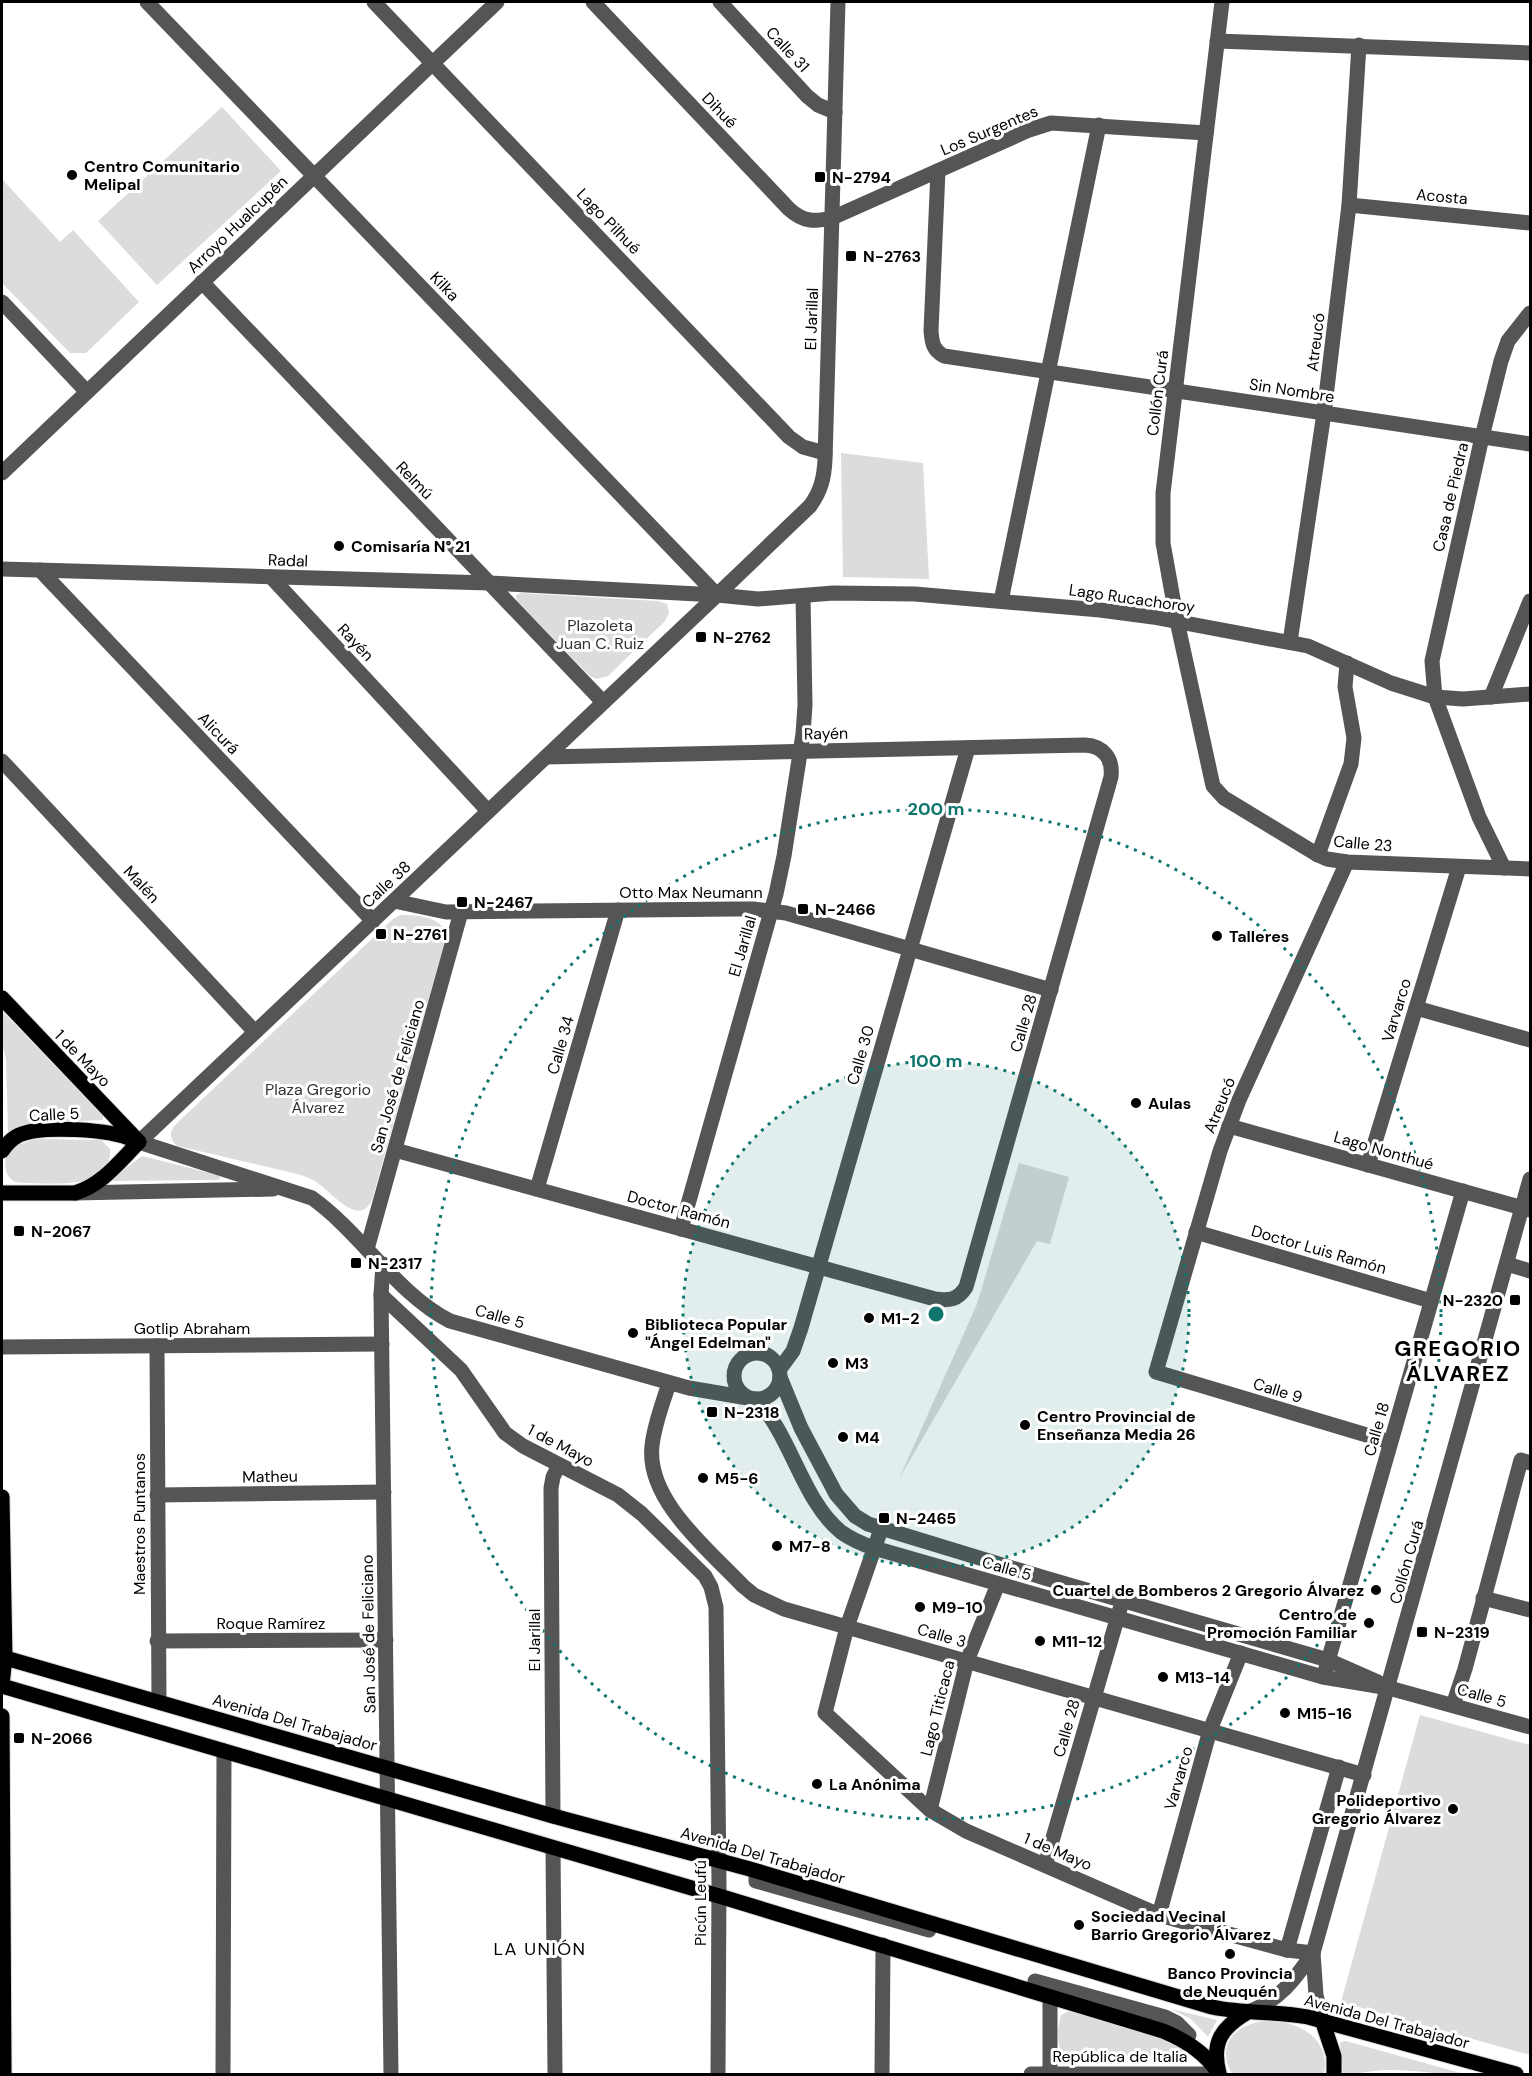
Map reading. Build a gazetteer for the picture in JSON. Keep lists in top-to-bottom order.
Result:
{
  "streets": {
    "main road": [
      "Collón Curá",
      "Calle 38",
      "1 de Mayo",
      "Calle 5",
      "Avenida Del Trabajador"
    ],
    "street": [
      "Calle 31",
      "Dihué",
      "Los Surgentes",
      "Acosta",
      "Lago Pilhué",
      "Arroyo Hualcupén",
      "Kilka",
      "El Jarillal",
      "Atreucó",
      "Sin Nombre",
      "Relmú",
      "Casa de Piedra",
      "Radal",
      "Lago Rucachoroy",
      "Rayén",
      "Alicurá",
      "Calle 23",
      "Malén",
      "Otto Max Neumann",
      "Varvarco",
      "Calle 28",
      "Calle 34",
      "Calle 30",
      "San José de Feliciano",
      "Lago Nonthué",
      "Doctor Ramón",
      "Doctor Luis Ramón",
      "Gotlip Abraham",
      "Calle 9",
      "Calle 18",
      "Matheu",
      "Maestros Puntanos",
      "Roque Ramírez",
      "Calle 3",
      "Lago Titicaca",
      "Picún Leufú",
      "República de Italia"
    ]
  },
  "crossings": [
    ["Calle 31", "El Jarillal"],
    ["Dihué", "Los Surgentes"],
    ["Dihué", "El Jarillal"],
    ["Los Surgentes", "El Jarillal"],
    ["Los Surgentes", "Sin Nombre"],
    ["Los Surgentes", "Collón Curá"],
    ["Acosta", "Atreucó"],
    ["Lago Pilhué", "Arroyo Hualcupén"],
    ["Lago Pilhué", "El Jarillal"],
    ["Arroyo Hualcupén", "Kilka"],
    ["Arroyo Hualcupén", "Relmú"],
    ["Kilka", "El Jarillal"],
    ["Kilka", "Radal"],
    ["Kilka", "Lago Rucachoroy"],
    ["Kilka", "Calle 38"],
    ["El Jarillal", "Radal"],
    ["El Jarillal", "Lago Rucachoroy"],
    ["El Jarillal", "Rayén"],
    ["El Jarillal", "Calle 38"],
    ["El Jarillal", "Otto Max Neumann"],
    ["El Jarillal", "1 de Mayo"],
    ["El Jarillal", "Doctor Ramón"],
    ["El Jarillal", "Avenida Del Trabajador"],
    ["Atreucó", "Sin Nombre"],
    ["Atreucó", "Lago Rucachoroy"],
    ["Atreucó", "Calle 23"],
    ["Atreucó", "Lago Nonthué"],
    ["Atreucó", "Doctor Luis Ramón"],
    ["Atreucó", "Calle 9"],
    ["Sin Nombre", "Collón Curá"],
    ["Sin Nombre", "Casa de Piedra"],
    ["Collón Curá", "Lago Rucachoroy"],
    ["Collón Curá", "Calle 23"],
    ["Collón Curá", "1 de Mayo"],
    ["Collón Curá", "Calle 5"],
    ["Collón Curá", "Lago Nonthué"],
    ["Collón Curá", "Calle 3"],
    ["Collón Curá", "Avenida Del Trabajador"],
    ["Relmú", "Radal"],
    ["Relmú", "Calle 38"],
    ["Casa de Piedra", "Lago Rucachoroy"],
    ["Casa de Piedra", "Calle 23"],
    ["Radal", "Lago Rucachoroy"],
    ["Radal", "Rayén"],
    ["Radal", "Alicurá"],
    ["Radal", "Calle 38"],
    ["Lago Rucachoroy", "Calle 38"],
    ["Rayén", "Calle 38"],
    ["Rayén", "Calle 28"],
    ["Rayén", "Calle 30"],
    ["Alicurá", "Calle 38"],
    ["Calle 23", "Varvarco"],
    ["Malén", "Calle 38"],
    ["Calle 38", "Otto Max Neumann"],
    ["Calle 38", "1 de Mayo"],
    ["Calle 38", "Calle 5"],
    ["Otto Max Neumann", "Calle 28"],
    ["Otto Max Neumann", "Calle 34"],
    ["Otto Max Neumann", "Calle 30"],
    ["Otto Max Neumann", "San José de Feliciano"],
    ["Varvarco", "1 de Mayo"],
    ["Varvarco", "Calle 5"],
    ["Varvarco", "Lago Nonthué"],
    ["Varvarco", "Calle 3"],
    ["Calle 28", "1 de Mayo"],
    ["Calle 28", "Calle 5"],
    ["Calle 28", "Doctor Ramón"],
    ["Calle 28", "Calle 3"],
    ["Calle 34", "Doctor Ramón"],
    ["Calle 30", "Calle 5"],
    ["Calle 30", "Doctor Ramón"],
    ["1 de Mayo", "San José de Feliciano"],
    ["1 de Mayo", "Calle 5"],
    ["1 de Mayo", "Calle 3"],
    ["1 de Mayo", "Lago Titicaca"],
    ["1 de Mayo", "Picún Leufú"],
    ["San José de Feliciano", "Calle 5"],
    ["San José de Feliciano", "Doctor Ramón"],
    ["San José de Feliciano", "Gotlip Abraham"],
    ["San José de Feliciano", "Matheu"],
    ["San José de Feliciano", "Roque Ramírez"],
    ["San José de Feliciano", "Avenida Del Trabajador"],
    ["Calle 5", "Calle 18"],
    ["Calle 5", "Calle 3"],
    ["Calle 5", "Lago Titicaca"],
    ["Lago Nonthué", "Calle 18"],
    ["Doctor Luis Ramón", "Calle 18"],
    ["Gotlip Abraham", "Maestros Puntanos"],
    ["Calle 9", "Calle 18"],
    ["Matheu", "Maestros Puntanos"],
    ["Maestros Puntanos", "Roque Ramírez"],
    ["Maestros Puntanos", "Avenida Del Trabajador"],
    ["Calle 3", "Lago Titicaca"],
    ["Avenida Del Trabajador", "Picún Leufú"]
  ],
  "districts": ["GREGORIO ÁLVAREZ", "LA UNIÓN"],
  "parks": ["Plazoleta Juan C. Ruiz", "Plaza Gregorio Álvarez"],
  "places": {
    "other": [
      "Centro Comunitario Melipal",
      "Comisaría N° 21",
      "Talleres",
      "Aulas",
      "M1-2",
      "Biblioteca Popular \"Ángel Edelman\"",
      "M3",
      "Centro Provincial de Enseñanza Media 26",
      "M4",
      "M5-6",
      "M7-8",
      "Cuartel de Bomberos 2 Gregorio Álvarez",
      "M9-10",
      "Centro de Promoción Familiar",
      "M11-12",
      "M13-14",
      "M15-16",
      "La Anónima",
      "Polideportivo Gregorio Álvarez",
      "Sociedad Vecinal Barrio Gregorio Álvarez",
      "Banco Provincia de Neuquén"
    ],
    "transit": [
      "N-2794",
      "N-2763",
      "N-2762",
      "N-2467",
      "N-2466",
      "N-2761",
      "N-2067",
      "N-2317",
      "N-2320",
      "N-2318",
      "N-2465",
      "N-2319",
      "N-2066"
    ]
  },
  "rings": ["200 m", "100 m"]
}
